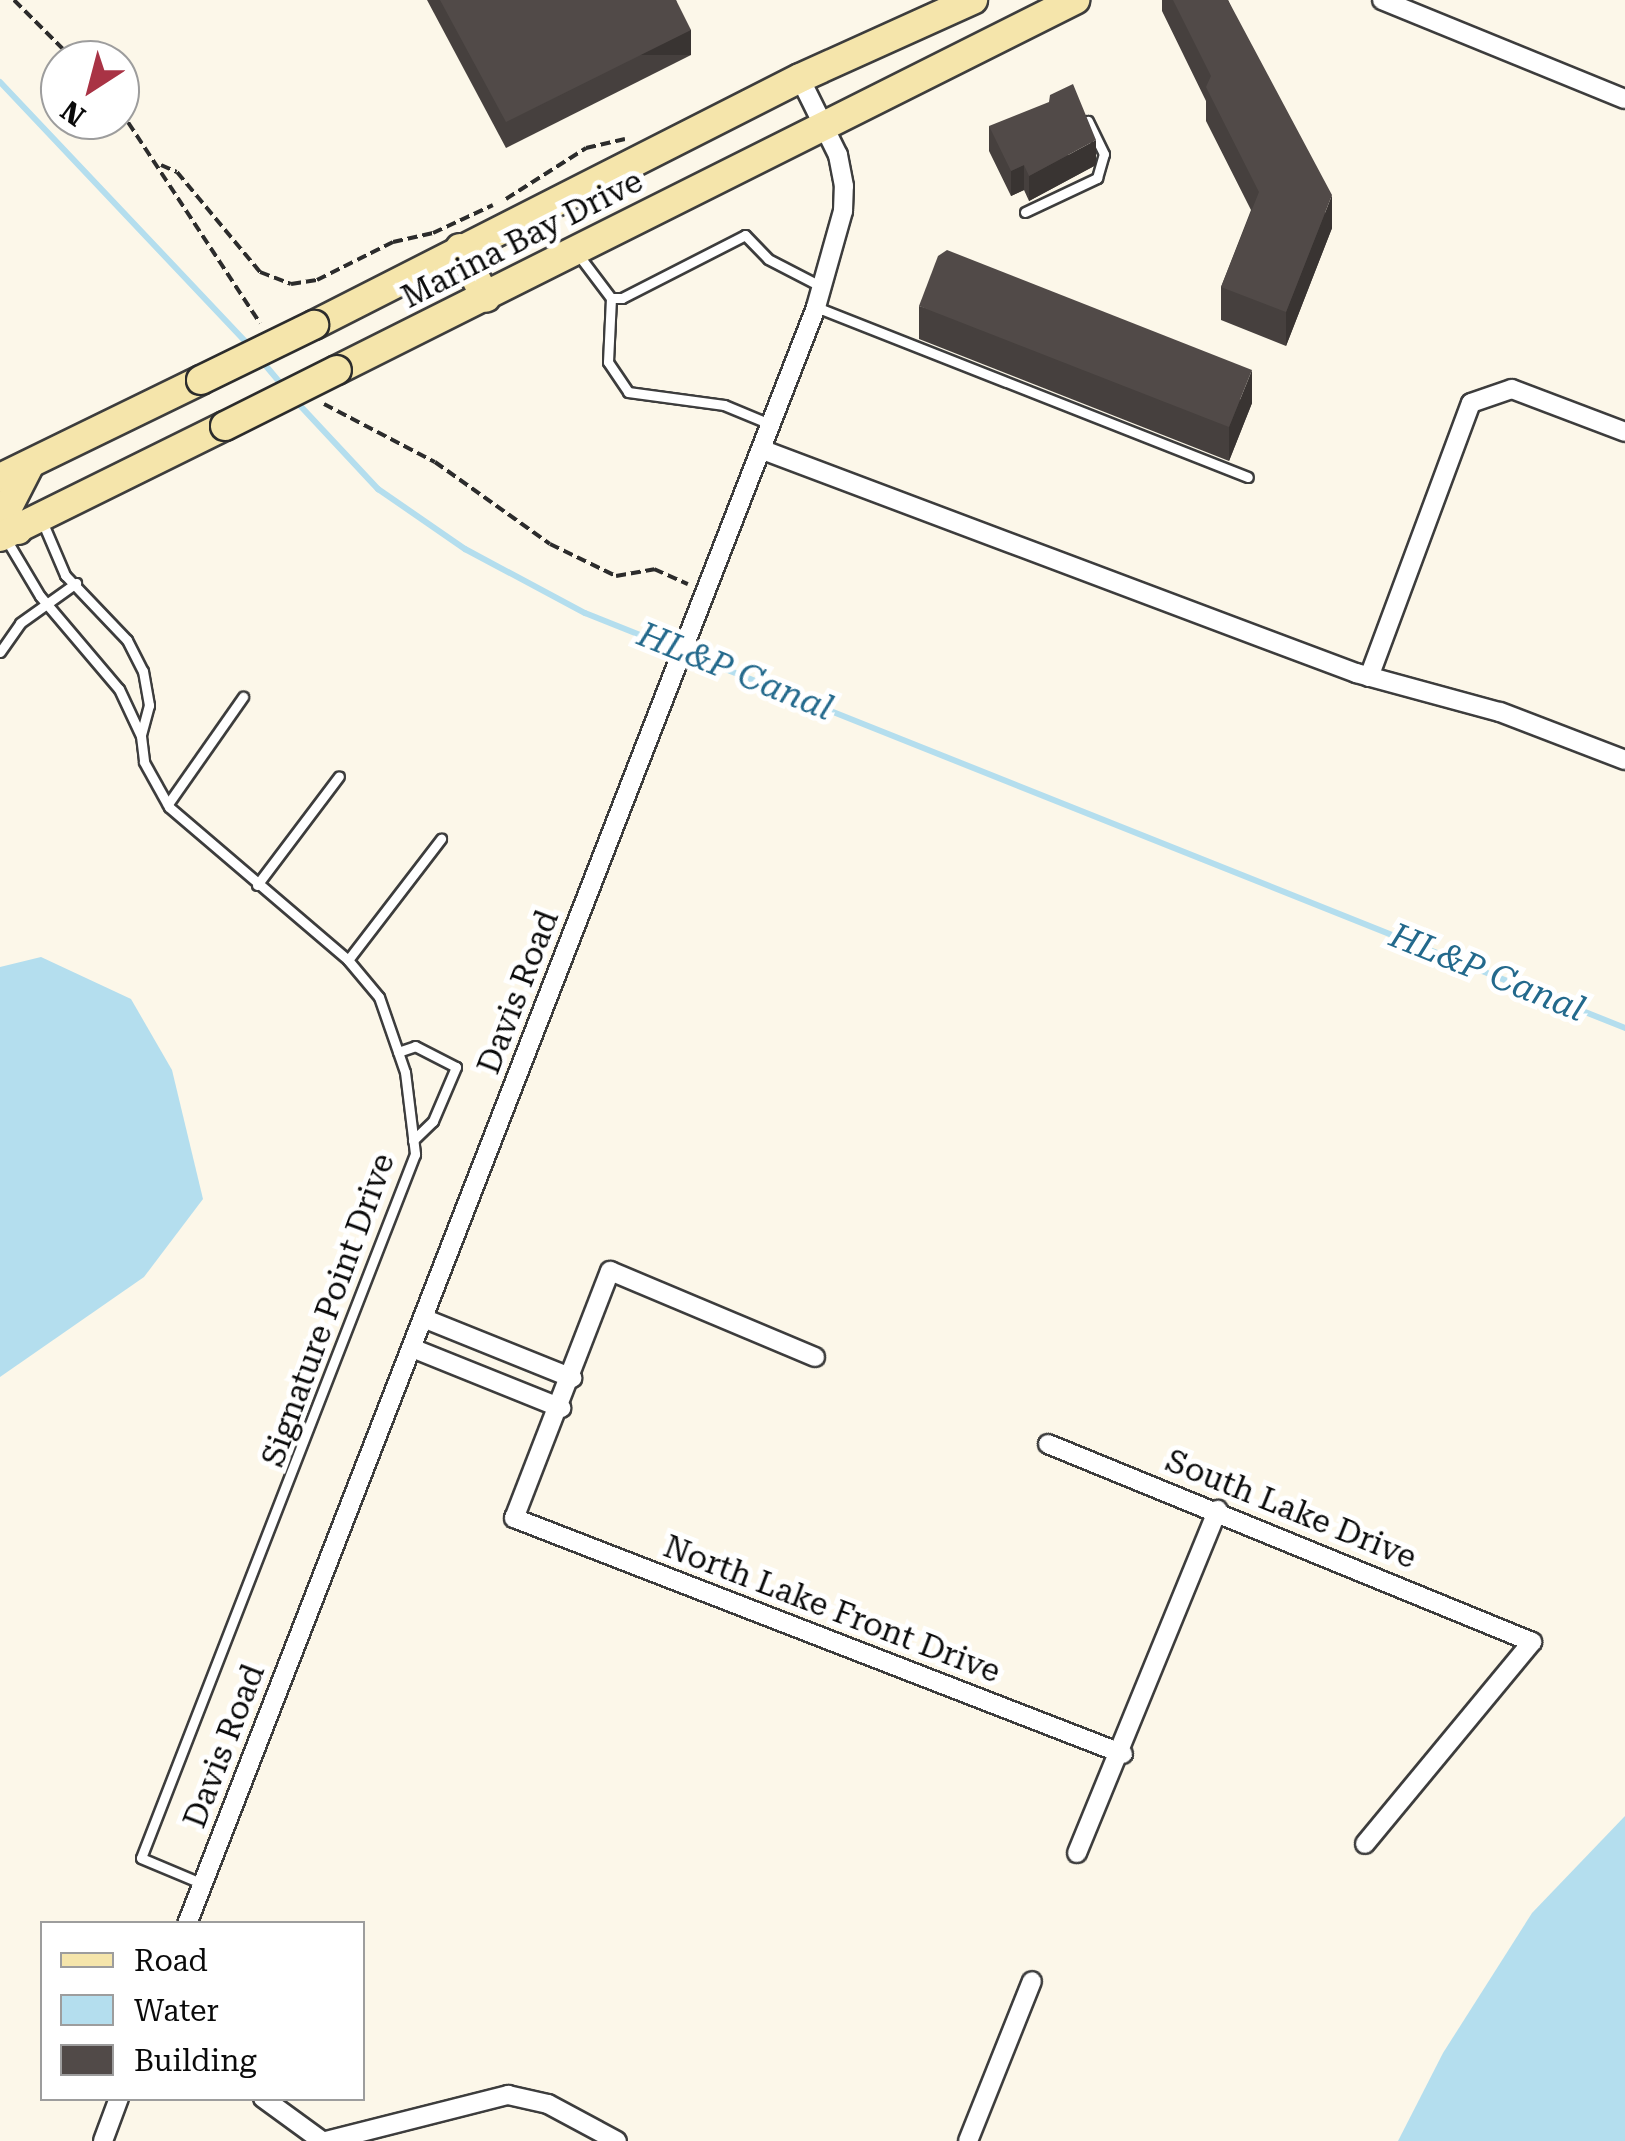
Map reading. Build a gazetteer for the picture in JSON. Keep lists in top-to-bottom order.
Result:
{
  "streets": {
    "main road": ["Marina Bay Drive"],
    "street": ["Davis Road", "South Lake Drive", "North Lake Front Drive"],
    "lane": ["Signature Point Drive"]
  },
  "crossings": [
    ["Marina Bay Drive", "Davis Road"],
    ["Marina Bay Drive", "Signature Point Drive"],
    ["Davis Road", "Signature Point Drive"]
  ],
  "water": ["HL&P Canal"],
  "legend": ["Road", "Water", "Building"],
  "north": "bottom left"
}
